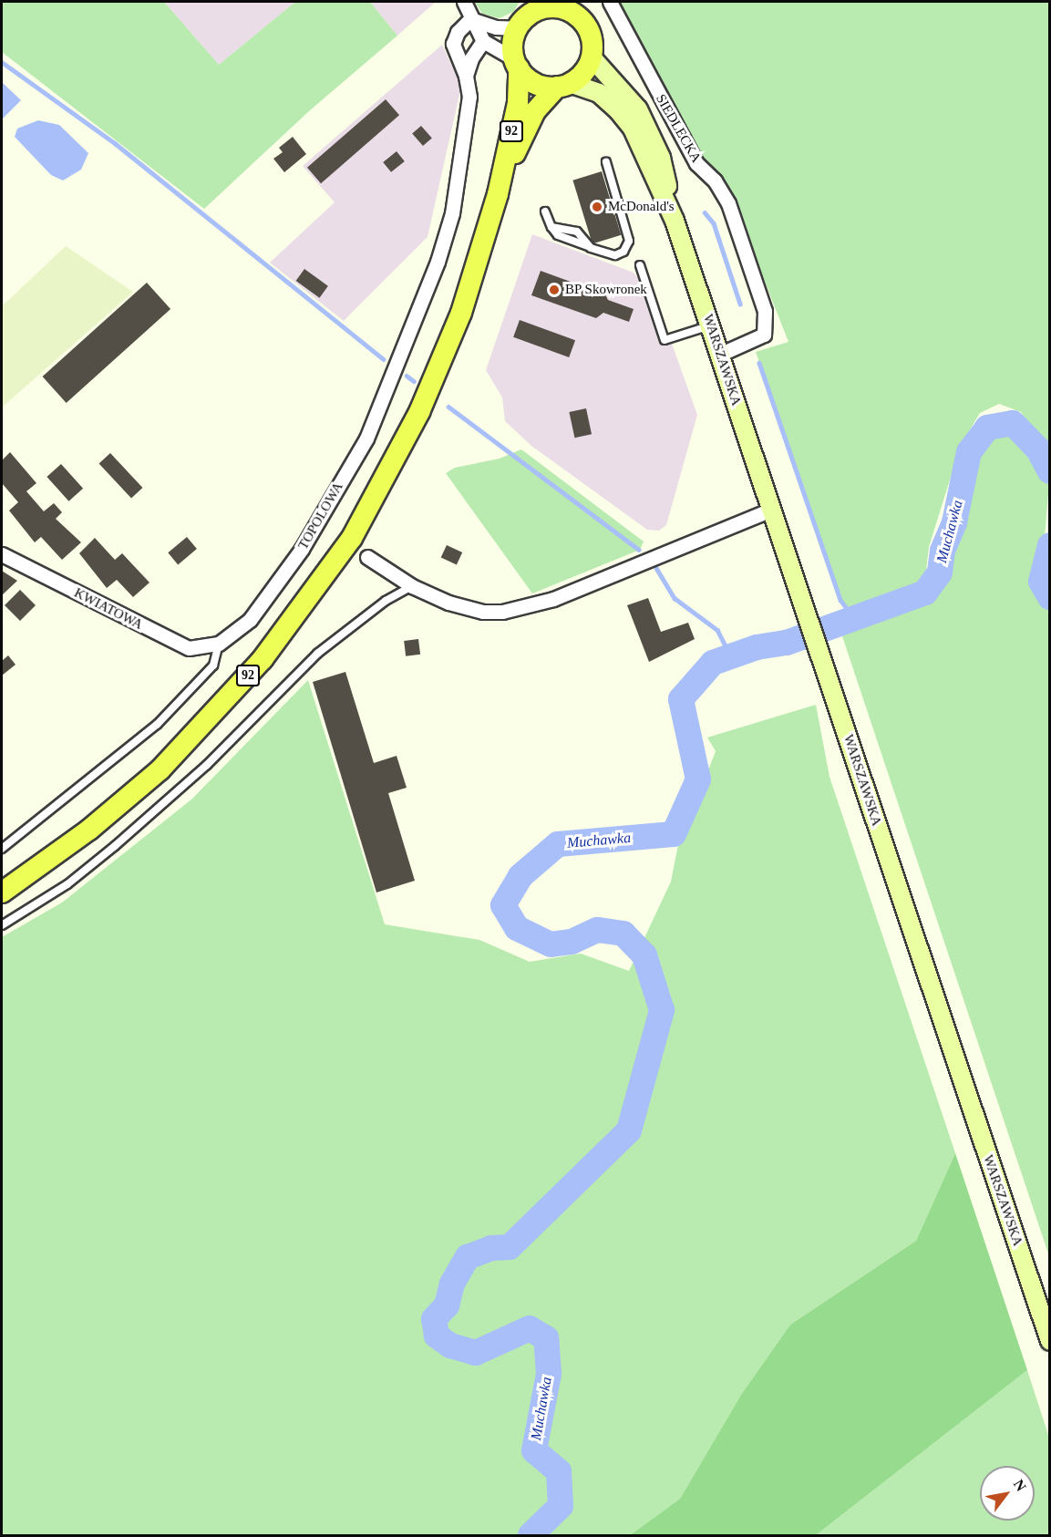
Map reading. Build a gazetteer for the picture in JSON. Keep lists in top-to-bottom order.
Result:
{
  "streets": {
    "main road": ["92", "WARSZAWSKA"],
    "street": ["SIEDLECKA", "TOPOLOWA", "KWIATOWA"]
  },
  "crossings": [
    ["SIEDLECKA", "WARSZAWSKA"],
    ["92", "WARSZAWSKA"],
    ["TOPOLOWA", "KWIATOWA"]
  ],
  "water": ["Muchawka"],
  "places": ["McDonald's", "BP Skowronek"],
  "north": "top right"
}
